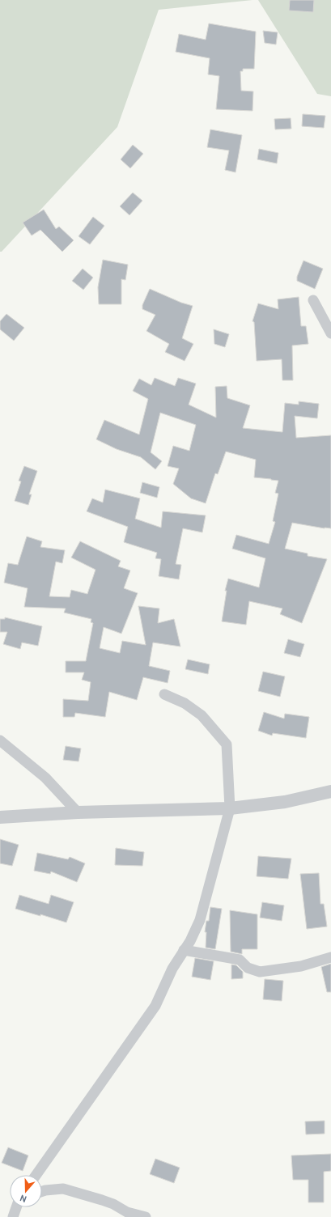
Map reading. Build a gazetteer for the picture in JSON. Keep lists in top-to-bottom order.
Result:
{
  "north": "bottom"
}
